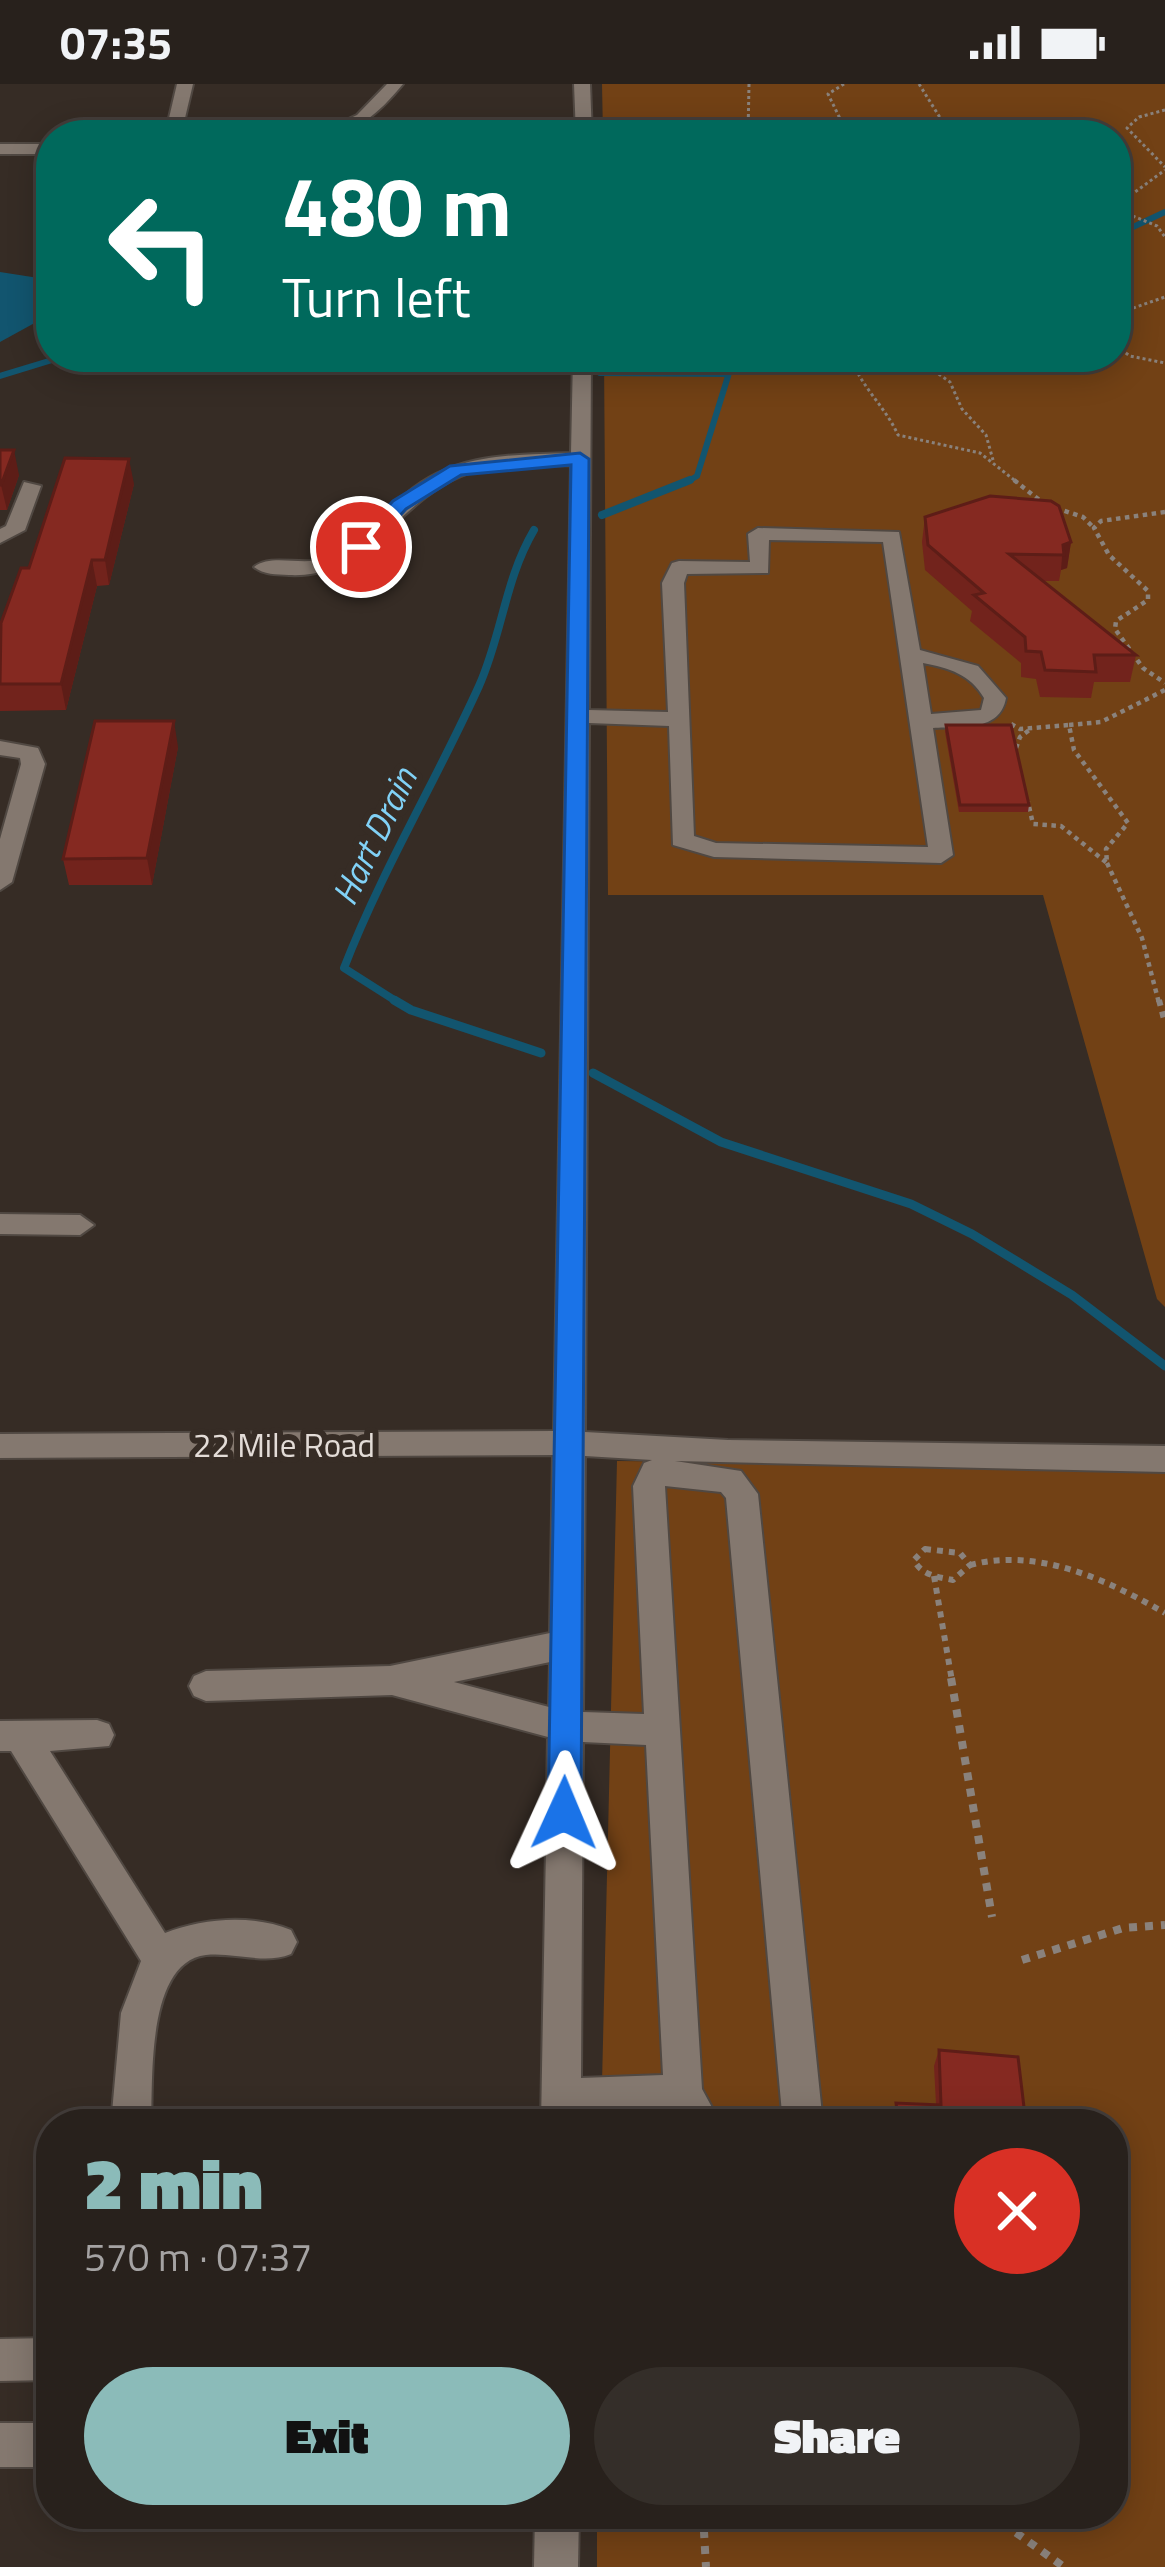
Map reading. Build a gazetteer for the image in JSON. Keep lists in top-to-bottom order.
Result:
{
  "streets": {
    "street": ["22 Mile Road"]
  },
  "water": ["Hart Drain"],
  "page": {
    "status": "07:35",
    "turn": ["480 m", "Turn left"],
    "heading": ["2 min", "570 m · 07:37"],
    "buttons": ["Exit", "Share"]
  }
}
